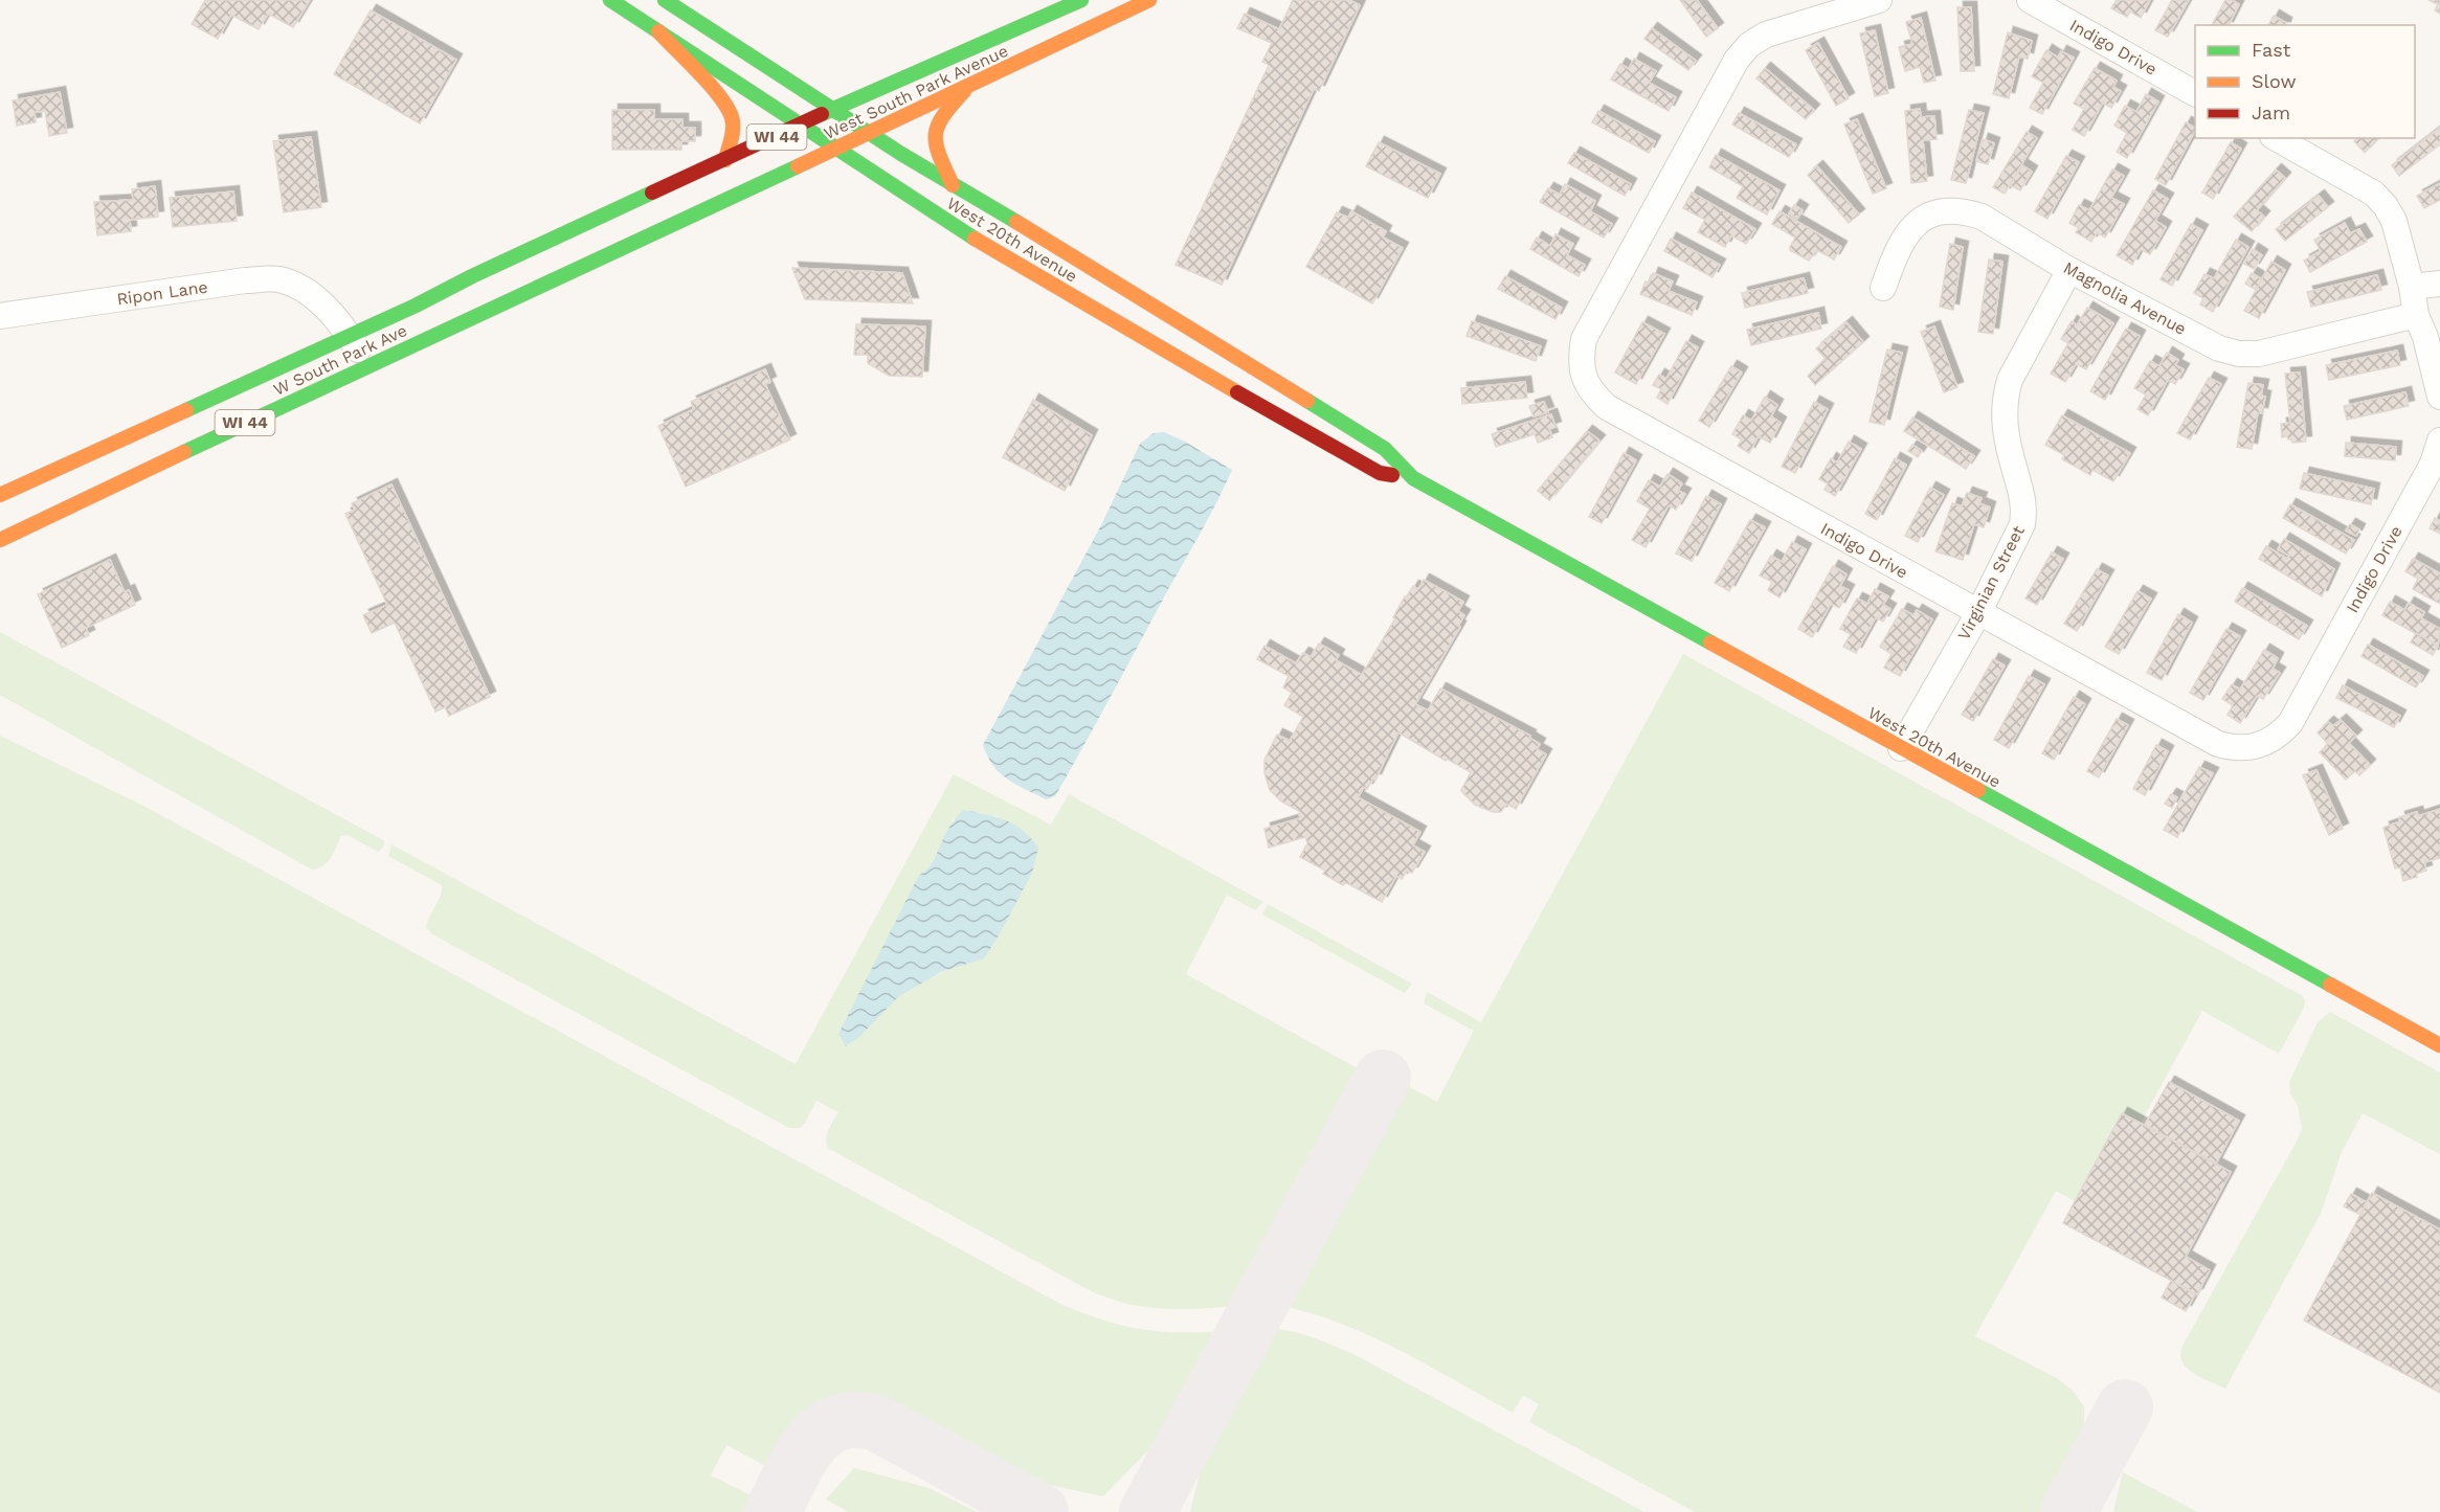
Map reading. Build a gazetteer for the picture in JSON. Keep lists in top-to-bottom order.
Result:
{
  "streets": {
    "main road": [
      "West South Park Avenue",
      "WI 44",
      "West 20th Avenue",
      "W South Park Ave"
    ],
    "street": [
      "Indigo Drive",
      "Ripon Lane",
      "Magnolia Avenue",
      "Virginian Street"
    ]
  },
  "crossings": [
    ["Indigo Drive", "Virginian Street"],
    ["West South Park Avenue", "West 20th Avenue"],
    ["West South Park Avenue", "W South Park Ave"],
    ["West 20th Avenue", "Virginian Street"],
    ["Ripon Lane", "W South Park Ave"],
    ["Magnolia Avenue", "Virginian Street"]
  ],
  "legend": ["Fast", "Slow", "Jam"]
}
